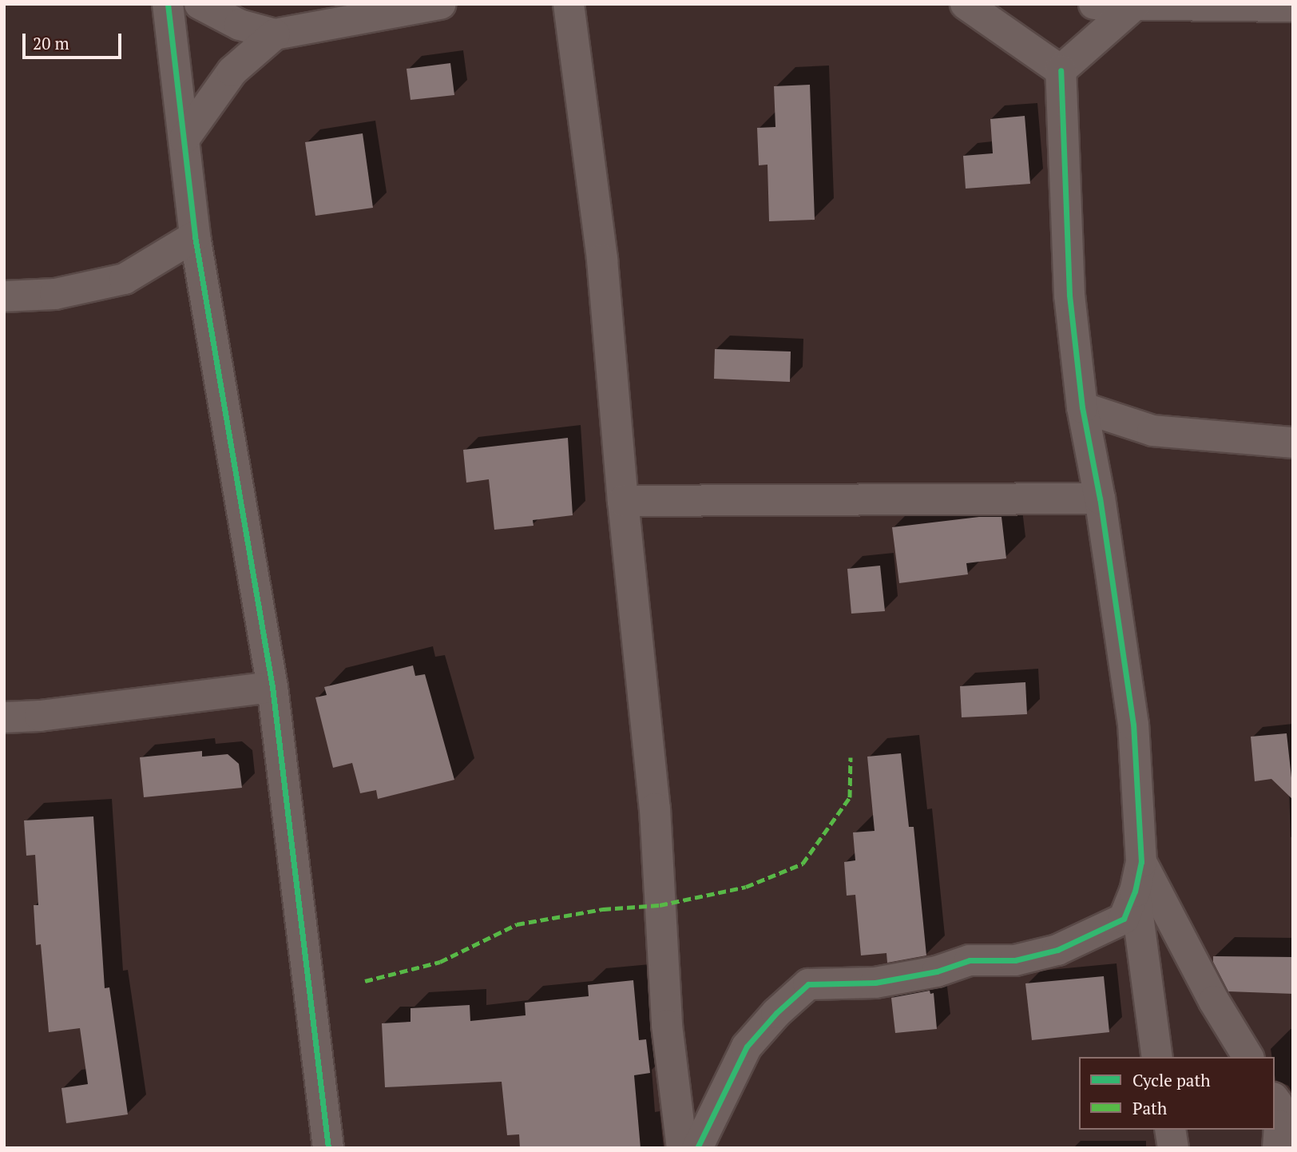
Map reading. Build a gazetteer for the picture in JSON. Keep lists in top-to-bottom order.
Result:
{
  "legend": ["Cycle path", "Path"],
  "scale_bar": "20 m"
}
